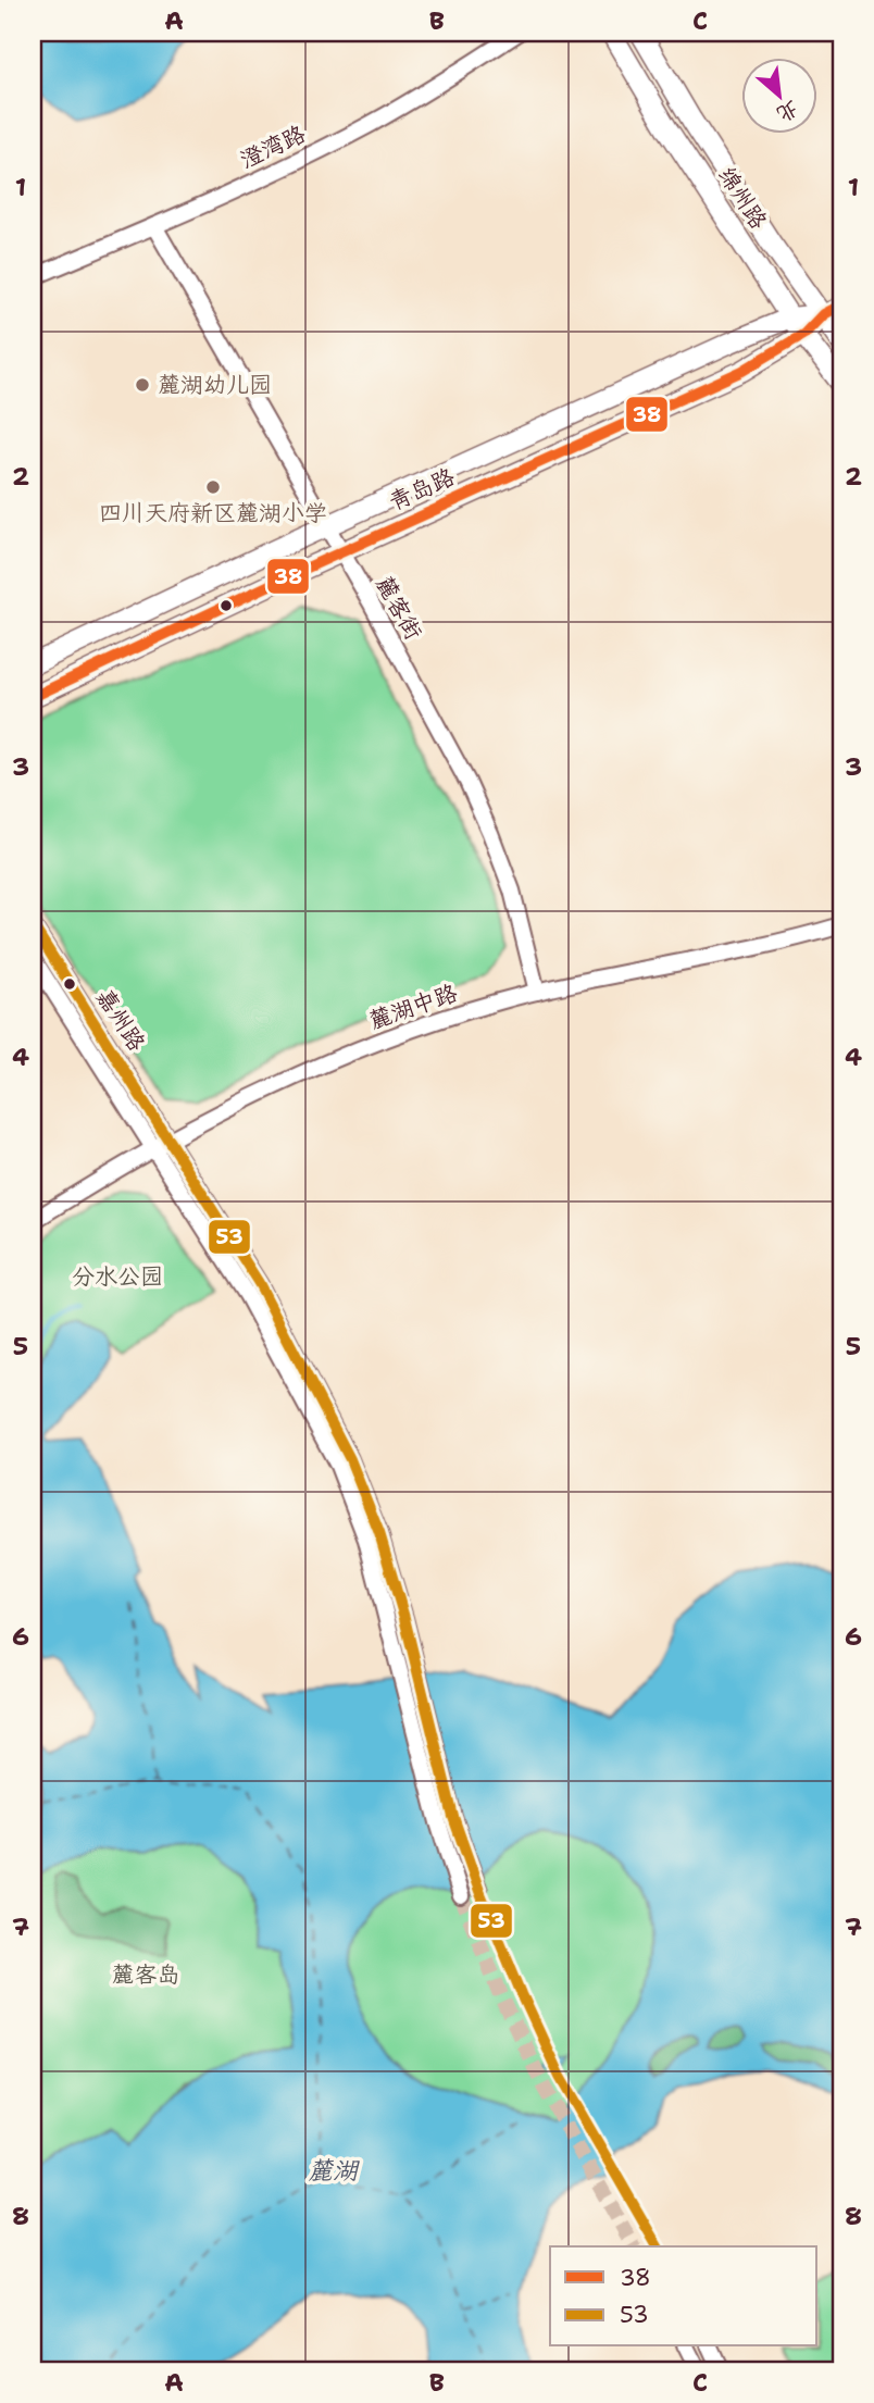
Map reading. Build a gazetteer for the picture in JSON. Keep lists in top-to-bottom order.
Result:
{
  "streets": {
    "main road": ["绵州路", "青岛路"],
    "street": [
      "澄湾路",
      "麓客街",
      "麓湖中路",
      "嘉州路"
    ]
  },
  "crossings": [
    ["澄湾路", "麓客街"],
    ["绵州路", "青岛路"],
    ["青岛路", "麓客街"],
    ["麓客街", "麓湖中路"],
    ["麓湖中路", "嘉州路"]
  ],
  "water": ["麓湖"],
  "parks": ["分水公园", "麓客岛"],
  "places": ["麓湖幼儿园", "四川天府新区麓湖小学"],
  "lines": ["transit line 38", "transit line 53"],
  "legend": ["38", "53"],
  "north": "bottom right",
  "grid": {
    "columns": ["A", "B", "C"],
    "rows": [
      "1",
      "2",
      "3",
      "4",
      "5",
      "6",
      "7",
      "8"
    ]
  }
}
